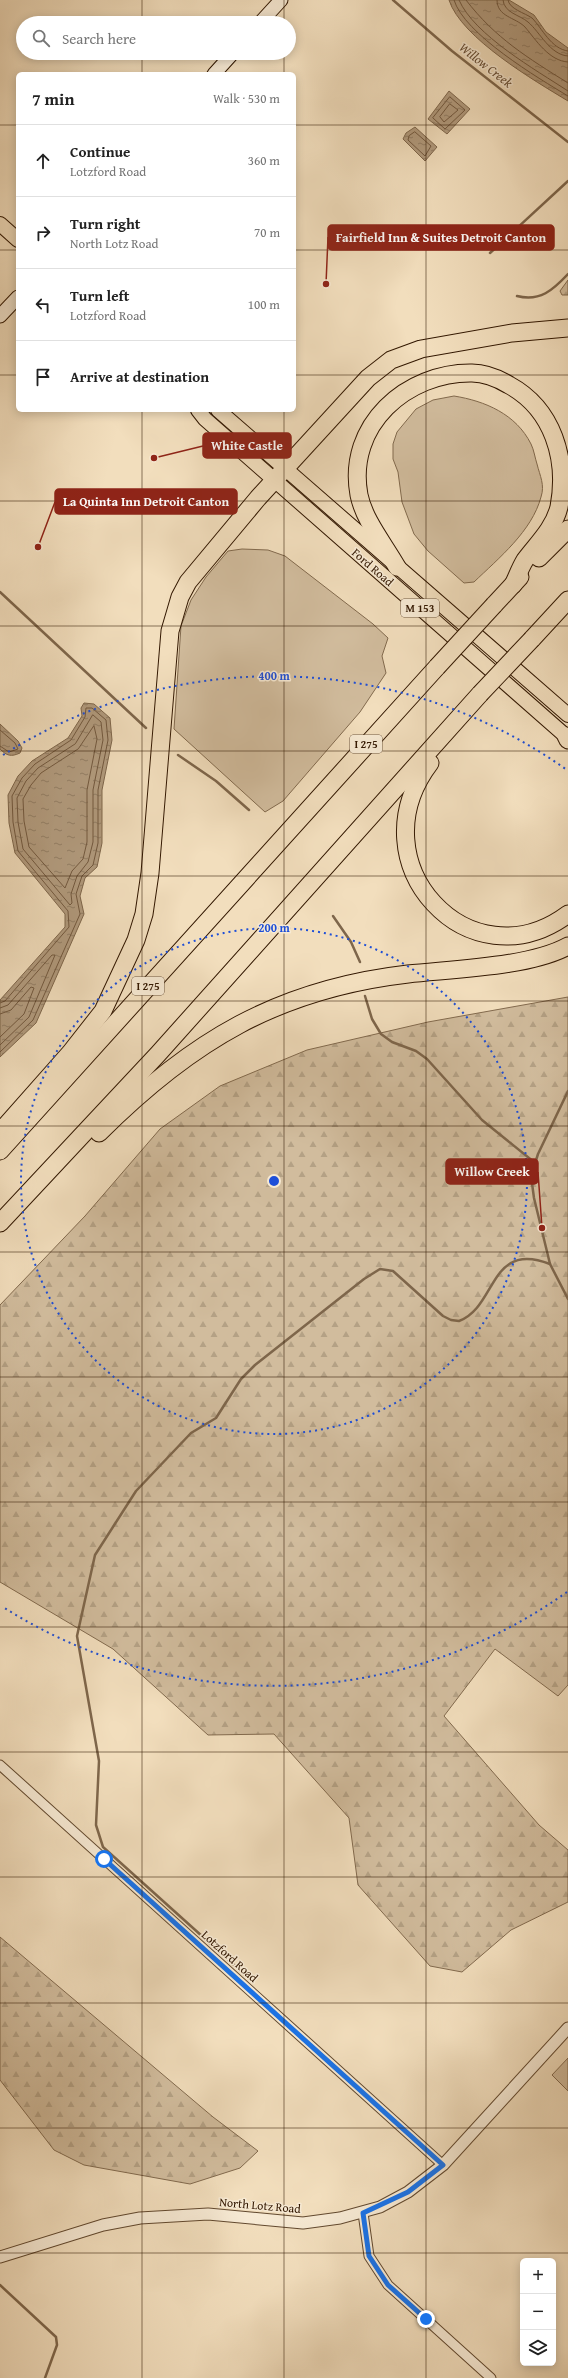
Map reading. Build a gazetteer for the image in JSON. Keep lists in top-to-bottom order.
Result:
{
  "streets": {
    "highway": ["I 275"],
    "main road": ["Ford Road", "M 153"],
    "street": ["Lotzford Road", "North Lotz Road"]
  },
  "crossings": [
    ["Lotzford Road", "North Lotz Road"]
  ],
  "water": ["Willow Creek"],
  "places": [
    "Fairfield Inn & Suites Detroit Canton",
    "White Castle",
    "La Quinta Inn Detroit Canton",
    "Willow Creek"
  ],
  "page": {
    "search": "Search here",
    "heading": ["7 min", "Walk · 530 m"],
    "list": [
      ["Continue", "Lotzford Road", "360 m"],
      ["Turn right", "North Lotz Road", "70 m"],
      ["Turn left", "Lotzford Road", "100 m"],
      "Arrive at destination"
    ],
    "map_buttons": ["+", "−"]
  },
  "rings": ["400 m", "200 m"]
}
